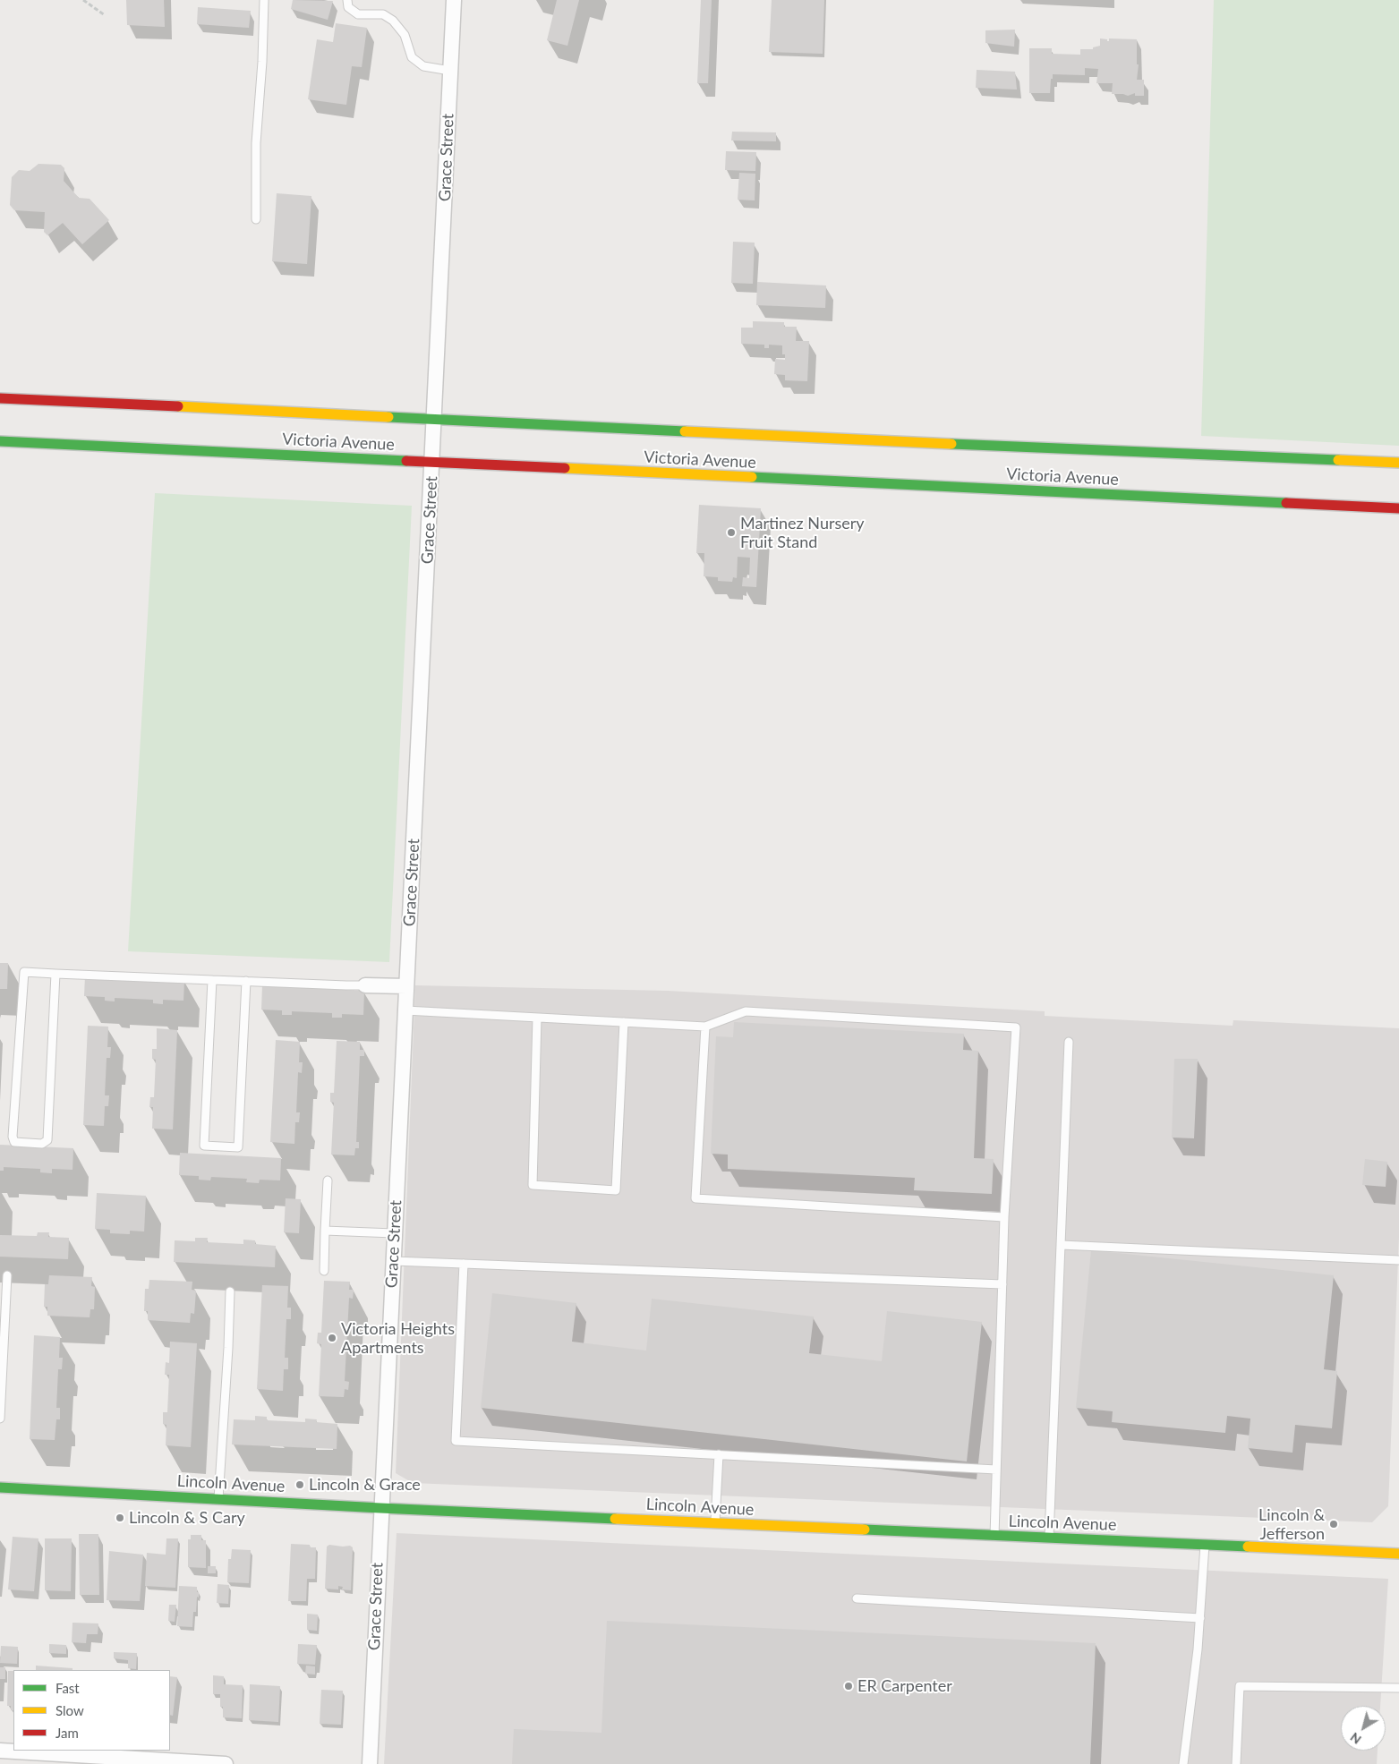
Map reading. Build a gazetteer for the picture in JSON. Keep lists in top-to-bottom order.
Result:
{
  "streets": {
    "main road": ["Victoria Avenue", "Lincoln Avenue"],
    "street": ["Grace Street"]
  },
  "crossings": [
    ["Grace Street", "Victoria Avenue"],
    ["Grace Street", "Lincoln Avenue"]
  ],
  "places": [
    "Martinez Nursery Fruit Stand",
    "Victoria Heights Apartments",
    "Lincoln & Grace",
    "Lincoln & S Cary",
    "Lincoln & Jefferson",
    "ER Carpenter"
  ],
  "legend": ["Fast", "Slow", "Jam"],
  "north": "bottom left"
}
